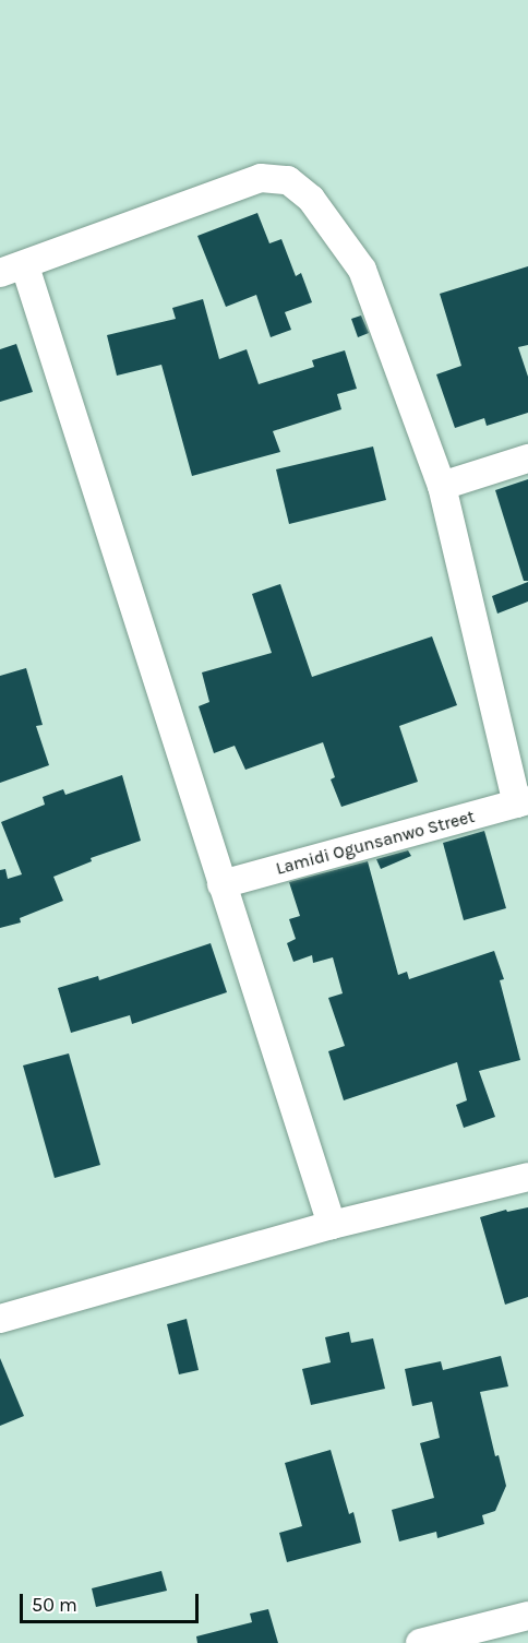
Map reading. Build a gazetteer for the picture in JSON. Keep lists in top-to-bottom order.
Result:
{
  "streets": {
    "street": ["Lamidi Ogunsanwo Street"]
  },
  "scale_bar": "50 m"
}
